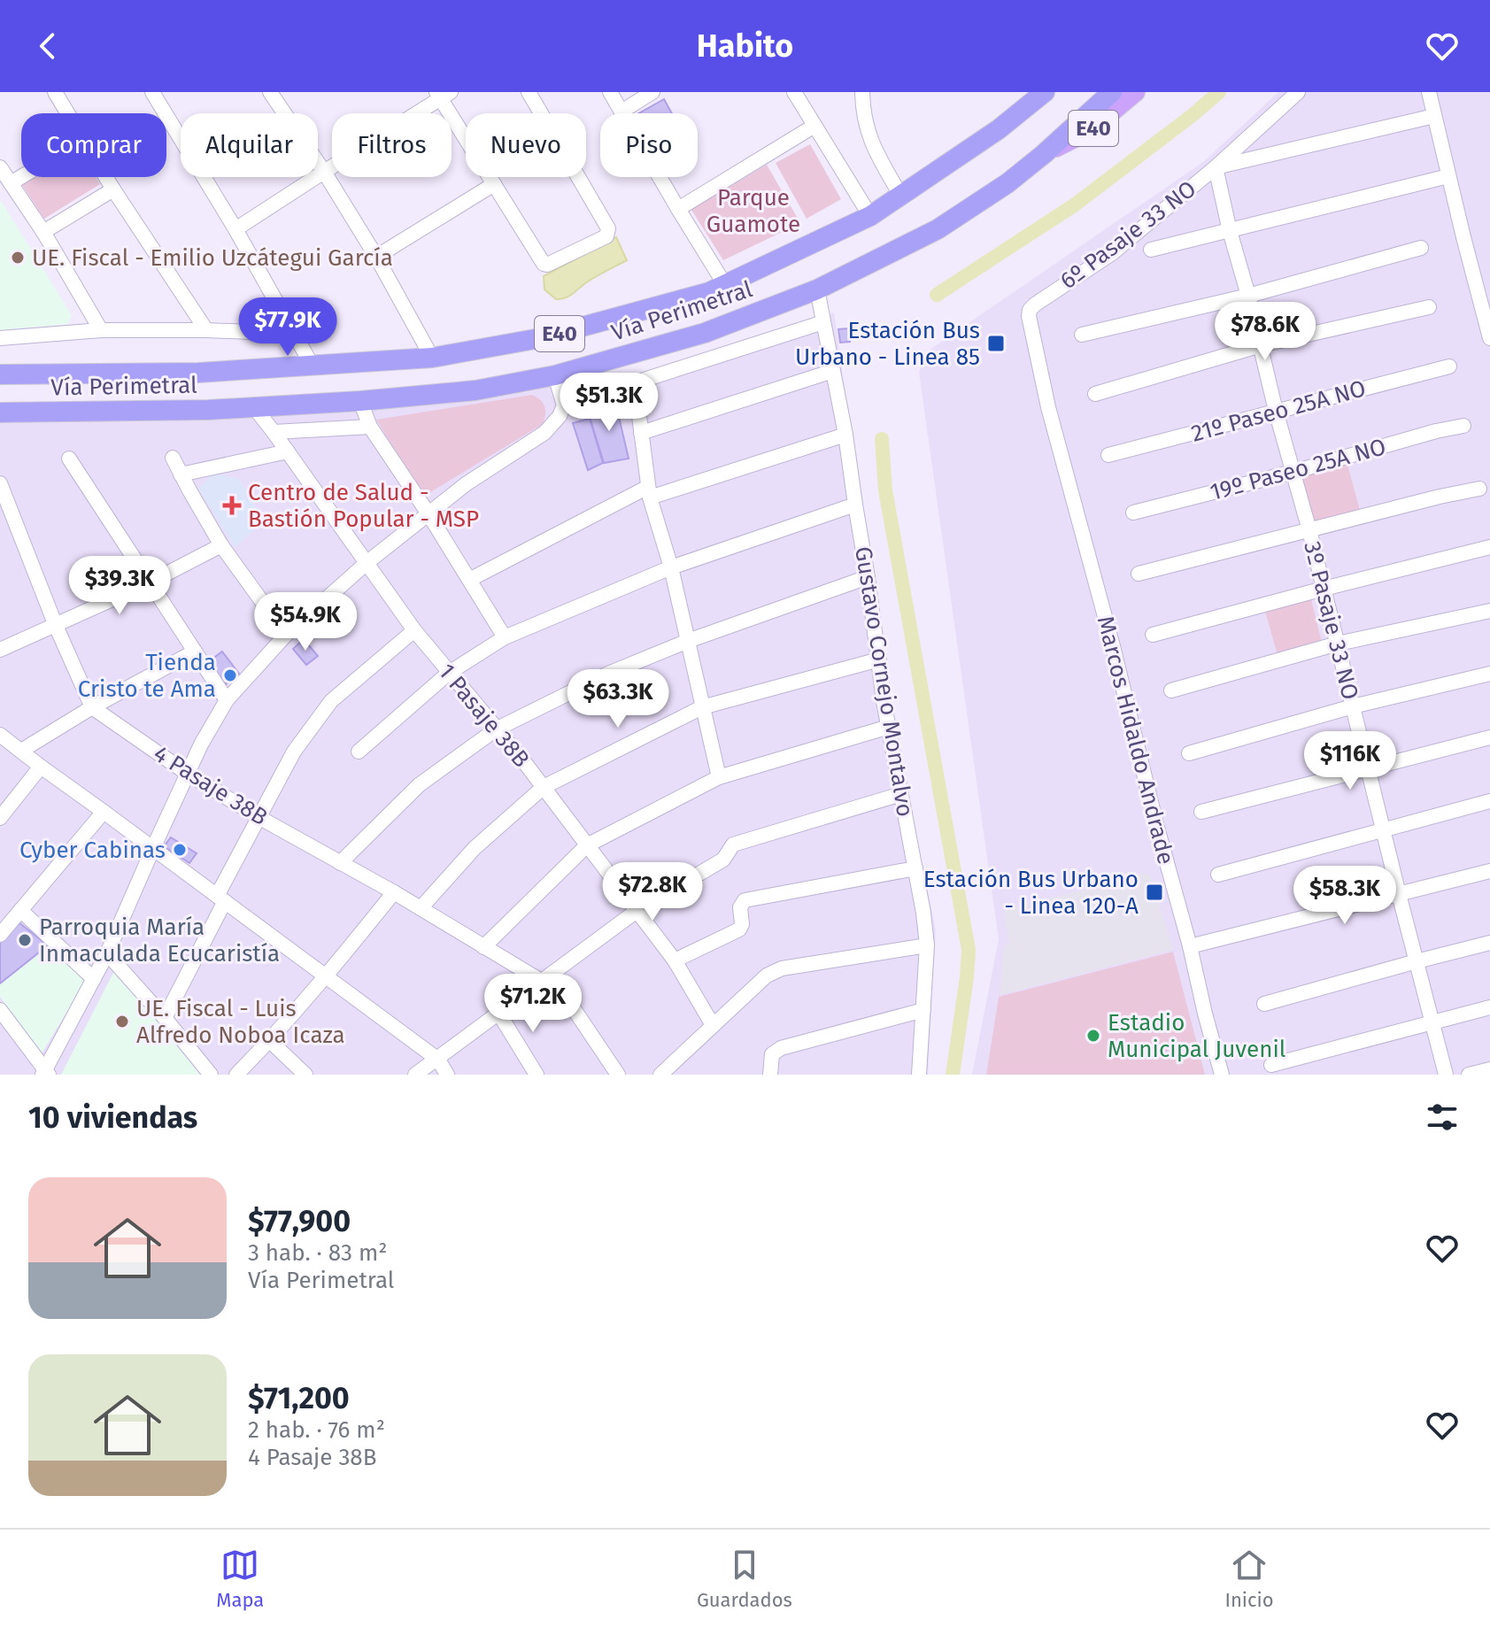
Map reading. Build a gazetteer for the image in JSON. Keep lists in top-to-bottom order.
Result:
{
  "streets": {
    "highway": ["E40", "Vía Perimetral"],
    "street": [
      "6º Pasaje 33 NO",
      "21º Paseo 25A NO",
      "19º Paseo 25A NO",
      "3º Pasaje 33 NO",
      "Gustavo Cornejo Montalvo",
      "1 Pasaje 38B",
      "Marcos Hidaldo Andrade",
      "4 Pasaje 38B"
    ]
  },
  "crossings": [
    ["6º Pasaje 33 NO", "3º Pasaje 33 NO"],
    ["6º Pasaje 33 NO", "Marcos Hidaldo Andrade"],
    ["Vía Perimetral", "Gustavo Cornejo Montalvo"],
    ["Vía Perimetral", "1 Pasaje 38B"],
    ["21º Paseo 25A NO", "3º Pasaje 33 NO"],
    ["19º Paseo 25A NO", "3º Pasaje 33 NO"]
  ],
  "parks": ["Parque Guamote"],
  "places": {
    "other": [
      "UE. Fiscal - Emilio Uzcátegui García",
      "Tienda Cristo te Ama",
      "Cyber Cabinas",
      "Parroquia María Inmaculada Ecucaristía",
      "UE. Fiscal - Luis Alfredo Noboa Icaza",
      "Estadio Municipal Juvenil"
    ],
    "transit": ["Estación Bus Urbano - Linea 85", "Estación Bus Urbano - Linea 120-A"],
    "health": ["Centro de Salud - Bastión Popular - MSP"]
  },
  "page": {
    "header": "Habito",
    "chip": [
      "Comprar",
      "Alquilar",
      "Filtros",
      "Nuevo",
      "Piso"
    ],
    "price": [
      "$77.9K",
      "$78.6K",
      "$51.3K",
      "$39.3K",
      "$54.9K",
      "$63.3K",
      "$116K",
      "$72.8K",
      "$58.3K",
      "$71.2K"
    ],
    "heading": "10 viviendas",
    "list": [
      {
        "name": "$77,900",
        "note": "3 hab. · 83 m² · Vía Perimetral"
      },
      {
        "name": "$71,200",
        "note": "2 hab. · 76 m² · 4 Pasaje 38B"
      }
    ],
    "tabs": ["Mapa", "Guardados", "Inicio"]
  }
}
